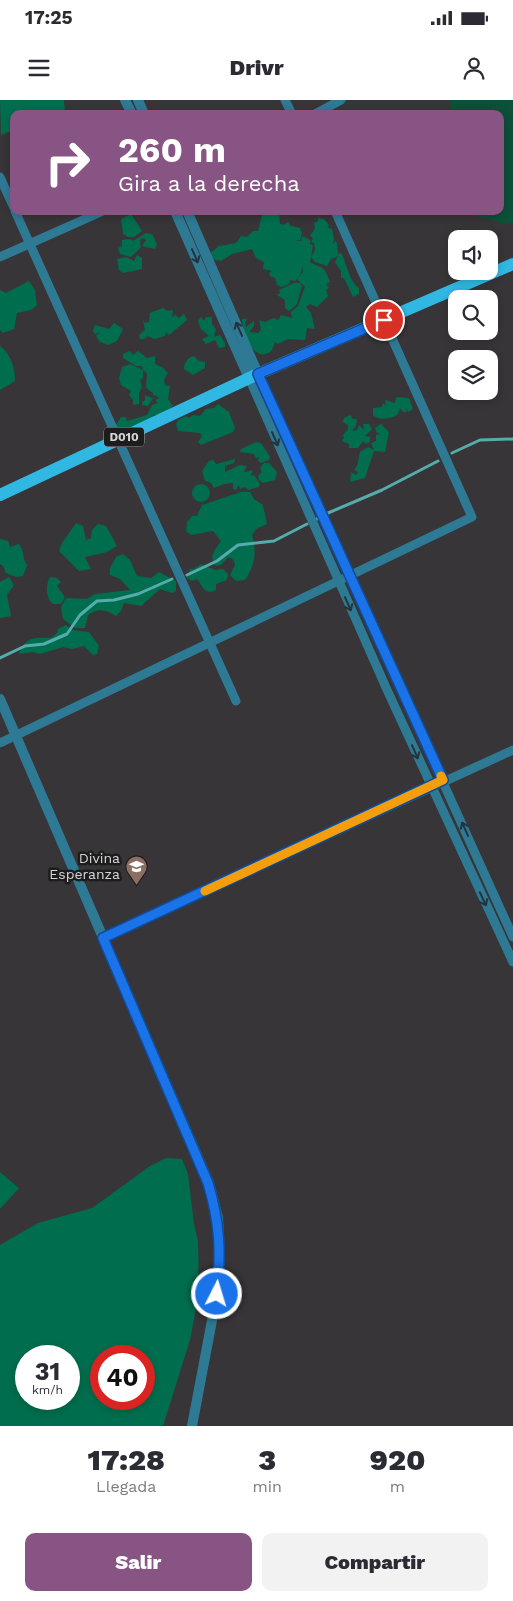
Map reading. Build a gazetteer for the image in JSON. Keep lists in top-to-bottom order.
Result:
{
  "streets": {
    "main road": ["D010"]
  },
  "places": {
    "school or university": ["Divina Esperanza"]
  },
  "page": {
    "status": "17:25",
    "header": "Drivr",
    "turn": ["260 m", "Gira a la derecha"],
    "speed": "31 km/h",
    "limit": "40",
    "eta": [
      "17:28",
      "Llegada",
      "3",
      "min",
      "920",
      "m"
    ],
    "buttons": ["Salir", "Compartir"]
  }
}
